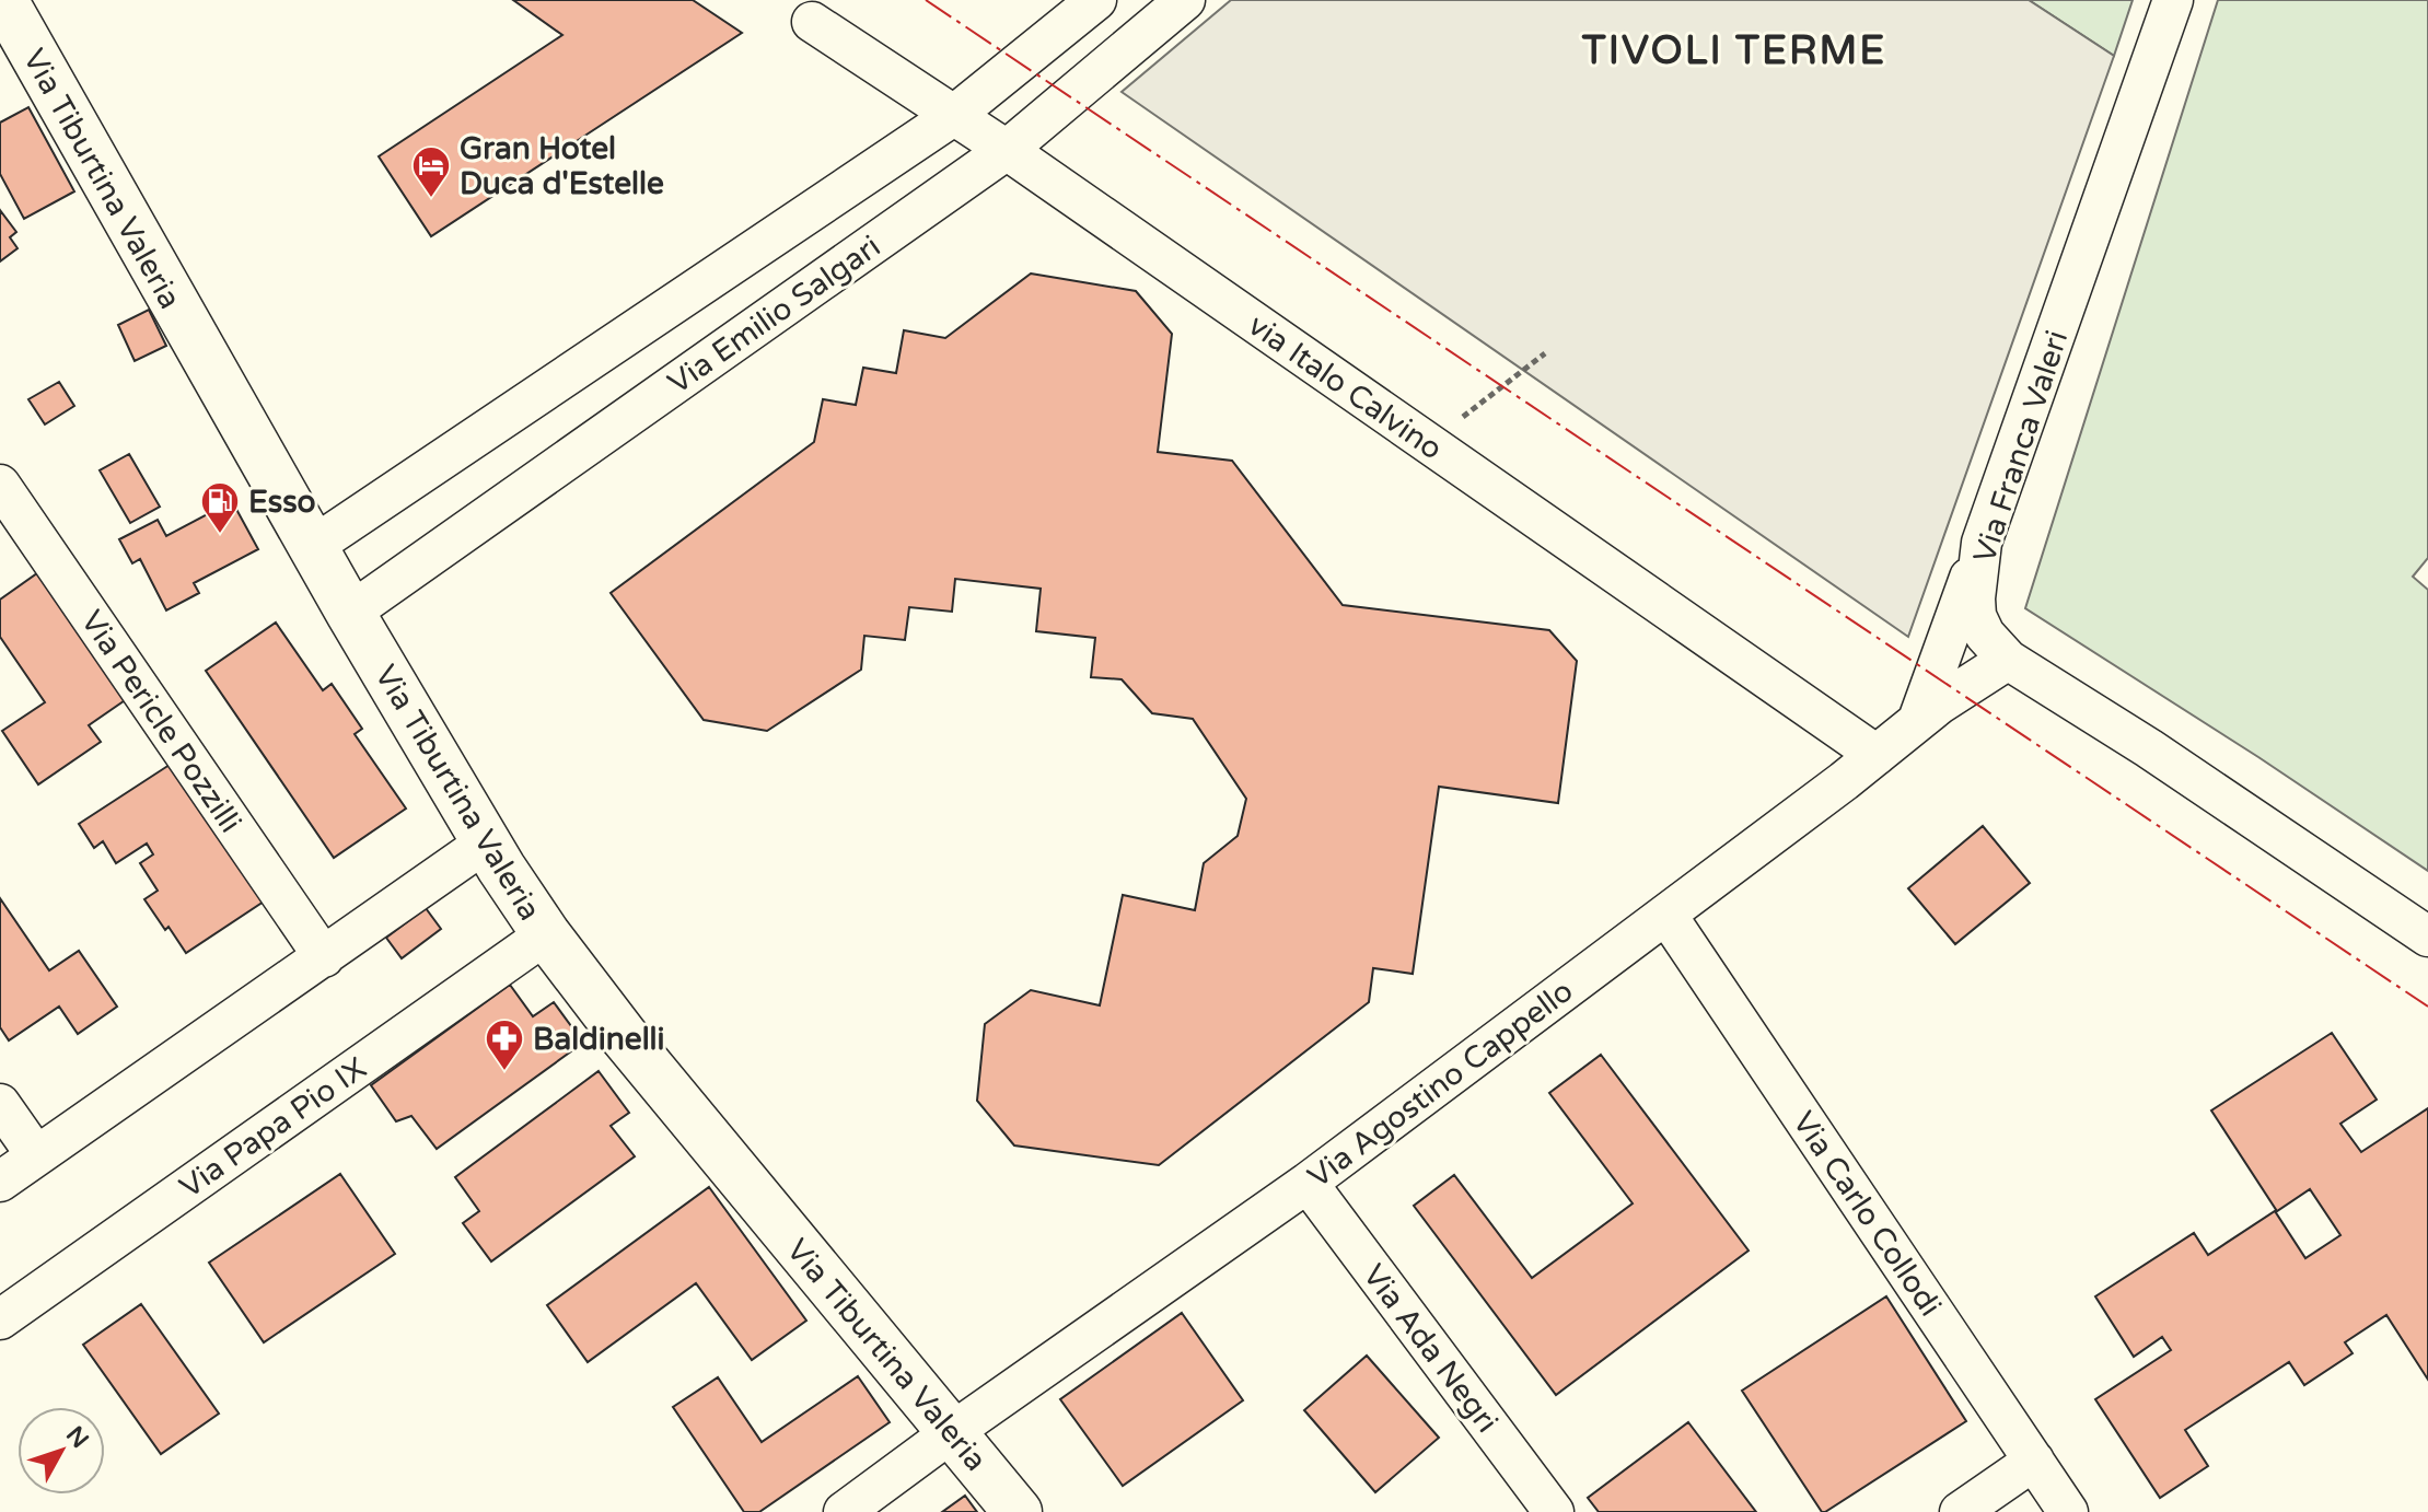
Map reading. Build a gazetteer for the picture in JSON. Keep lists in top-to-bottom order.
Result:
{
  "streets": {
    "main road": ["Via Tiburtina Valeria"],
    "street": [
      "Via Emilio Salgari",
      "via Italo Calvino",
      "Via Franca Valeri",
      "Via Pericle Pozzilli",
      "Via Agostino Cappello",
      "Via Papa Pio IX",
      "Via Carlo Collodi",
      "Via Ada Negri"
    ]
  },
  "crossings": [
    ["Via Tiburtina Valeria", "Via Emilio Salgari"],
    ["Via Tiburtina Valeria", "Via Agostino Cappello"],
    ["Via Tiburtina Valeria", "Via Papa Pio IX"],
    ["Via Emilio Salgari", "via Italo Calvino"],
    ["via Italo Calvino", "Via Agostino Cappello"],
    ["Via Franca Valeri", "Via Agostino Cappello"],
    ["Via Agostino Cappello", "Via Carlo Collodi"],
    ["Via Agostino Cappello", "Via Ada Negri"]
  ],
  "districts": ["TIVOLI TERME"],
  "places": {
    "hotel": ["Gran Hotel Duca d'Estelle"],
    "fuel station": ["Esso"],
    "pharmacy": ["Baldinelli"]
  },
  "north": "top right"
}
